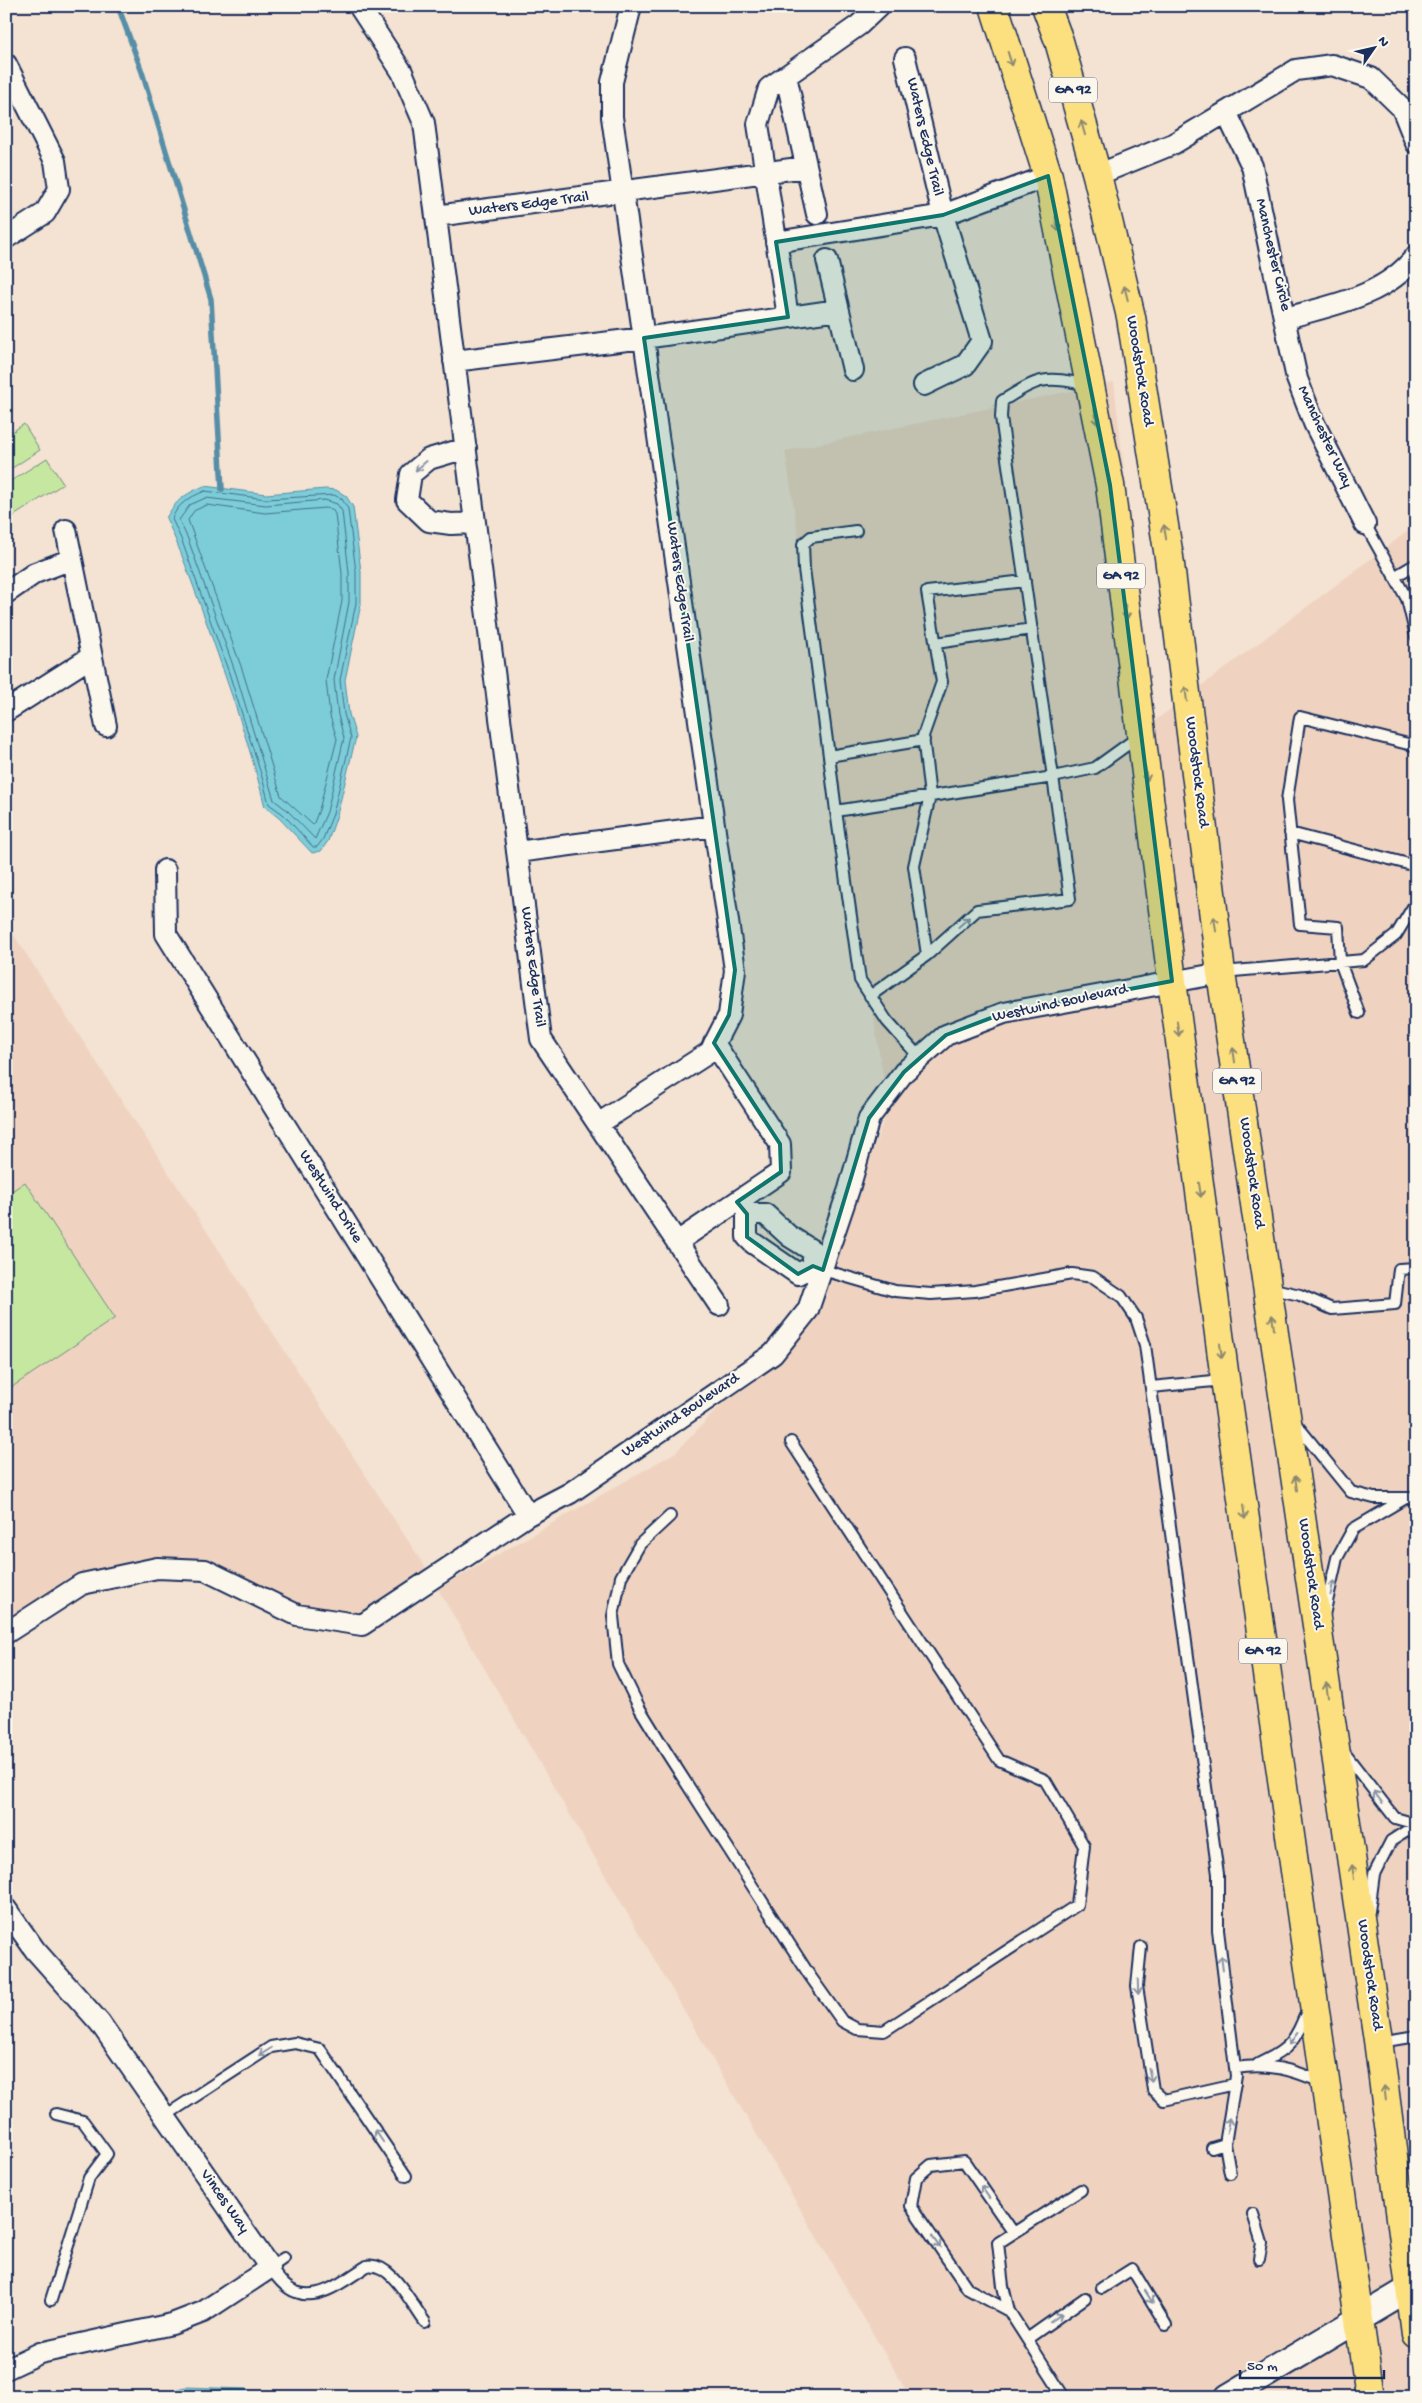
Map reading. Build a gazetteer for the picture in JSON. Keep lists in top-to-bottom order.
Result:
{
  "streets": {
    "main road": ["GA 92", "Woodstock Road"],
    "street": [
      "Waters Edge Trail",
      "Manchester Circle",
      "Manchester Way",
      "Westwind Boulevard",
      "Westwind Drive",
      "Vinces Way"
    ]
  },
  "crossings": [
    ["GA 92", "Waters Edge Trail"],
    ["GA 92", "Woodstock Road"],
    ["GA 92", "Westwind Boulevard"],
    ["Manchester Circle", "Manchester Way"],
    ["Woodstock Road", "Westwind Boulevard"],
    ["Westwind Boulevard", "Westwind Drive"]
  ],
  "scale_bar": "50 m",
  "north": "top right"
}
